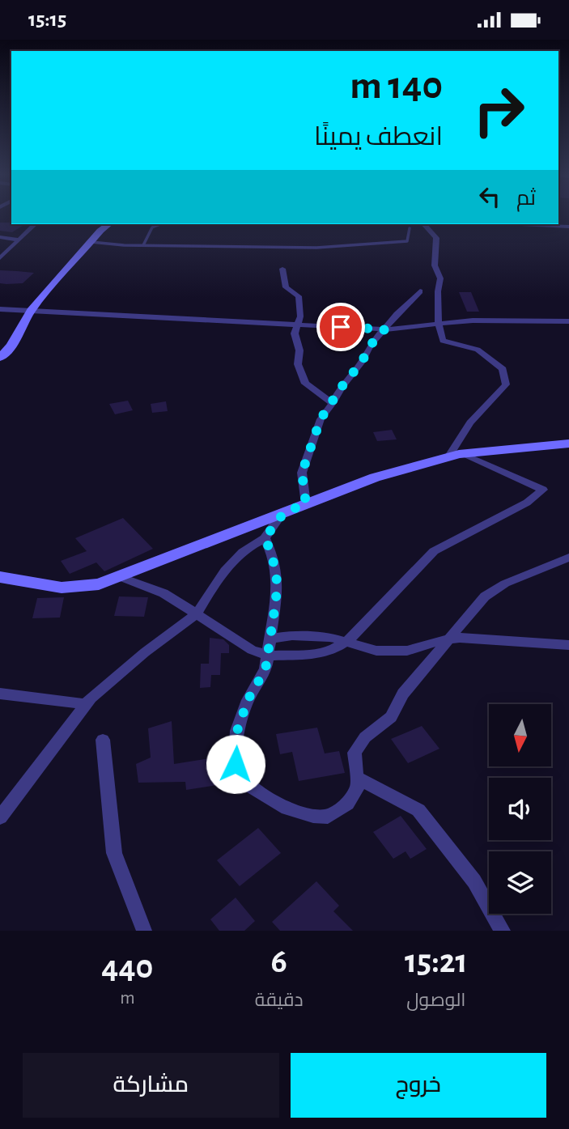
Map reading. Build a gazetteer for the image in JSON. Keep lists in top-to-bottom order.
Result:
{
  "north": "bottom",
  "page": {
    "status": "15:15",
    "turn": ["140 m", "انعطف يمينًا"],
    "then": "ثم",
    "eta": [
      "15:21",
      "الوصول",
      "6",
      "دقيقة",
      "440",
      "m"
    ],
    "buttons": ["خروج", "مشاركة"]
  }
}
